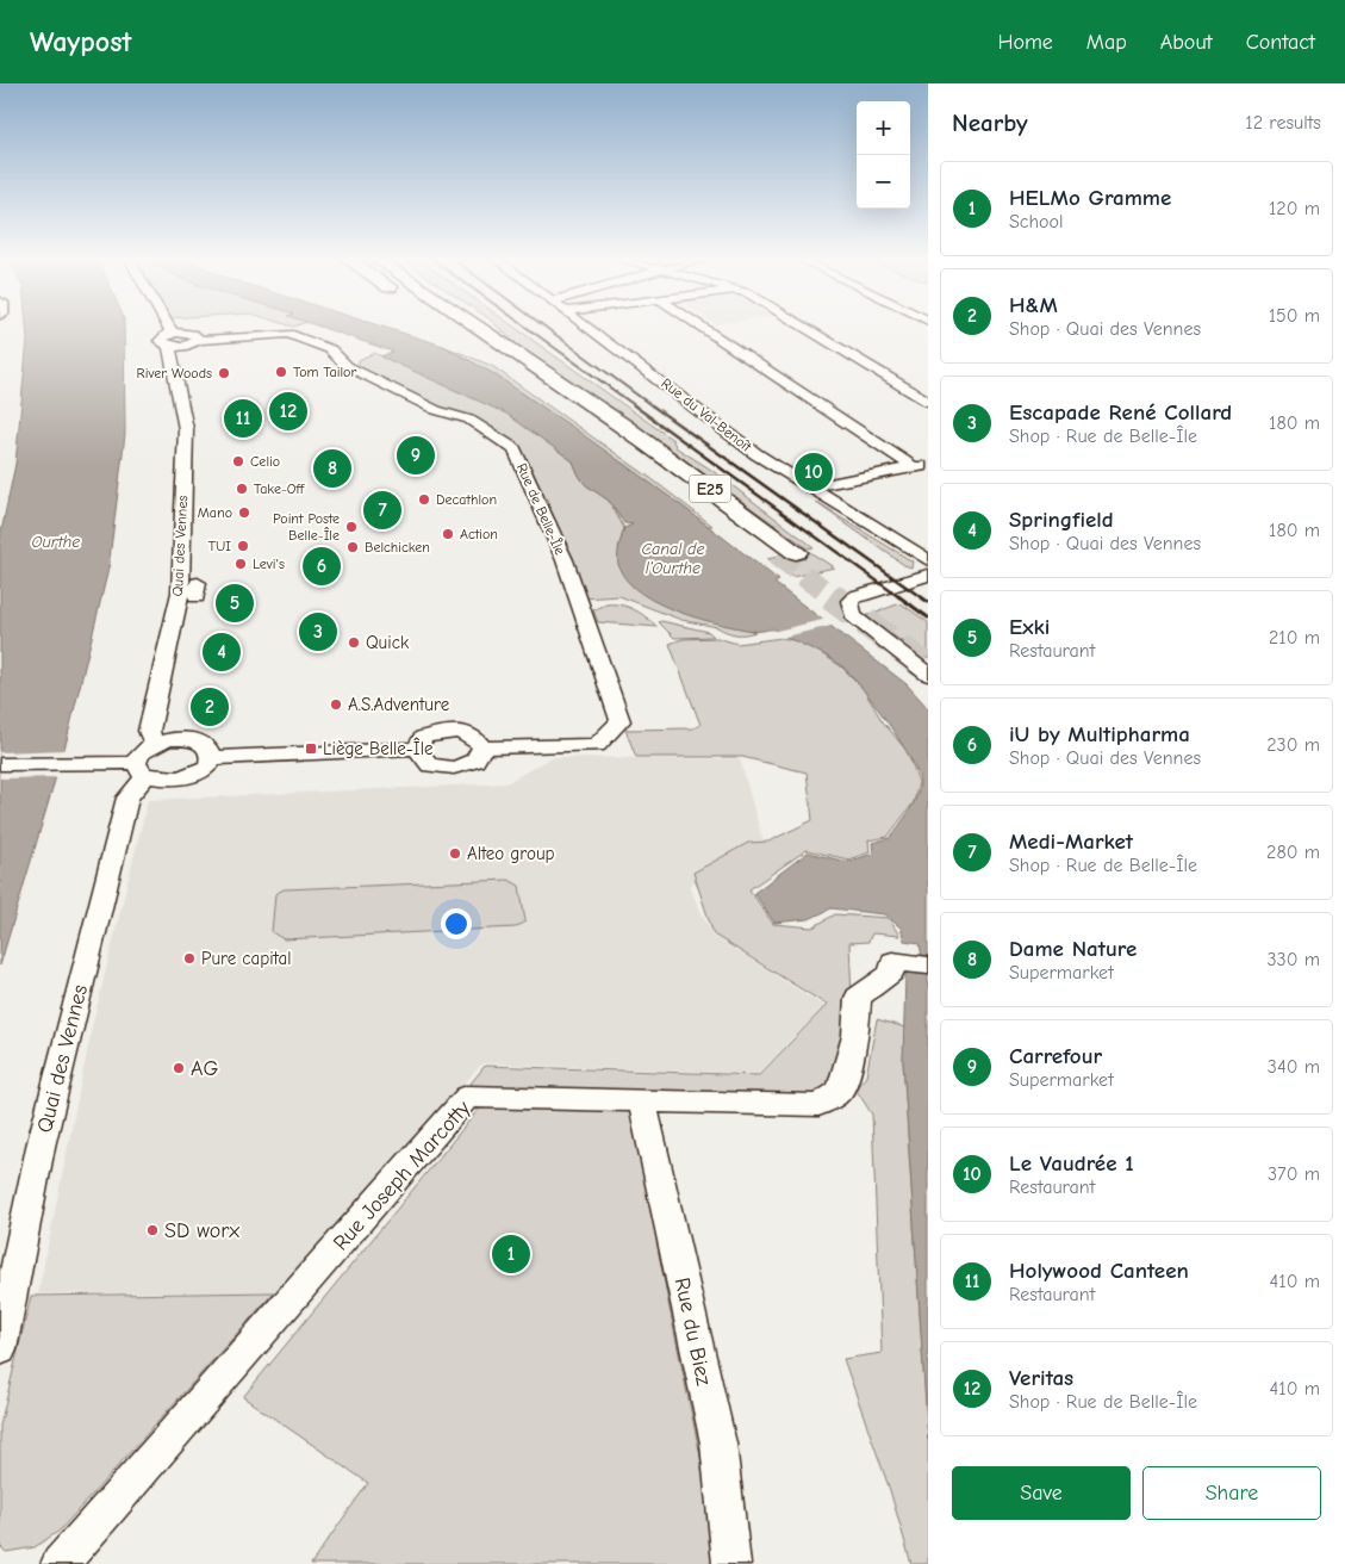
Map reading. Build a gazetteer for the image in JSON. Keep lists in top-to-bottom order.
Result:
{
  "streets": {
    "highway": ["E25"],
    "street": [
      "Rue du Val-Benoît",
      "Rue de Belle-Île",
      "Quai des Vennes",
      "Rue Joseph Marcotty",
      "Rue du Biez"
    ]
  },
  "crossings": [
    ["Rue de Belle-Île", "Quai des Vennes"],
    ["Rue Joseph Marcotty", "Rue du Biez"]
  ],
  "water": ["Ourthe", "Canal de l'Ourthe"],
  "places": {
    "other": [
      "Tom Tailor",
      "River Woods",
      "Celio",
      "Take-Off",
      "Decathlon",
      "Mano",
      "Point Poste Belle-Île",
      "Action",
      "TUI",
      "Belchicken",
      "Levi's",
      "Quick",
      "A.S.Adventure",
      "Alteo group",
      "Pure capital",
      "AG",
      "SD worx"
    ],
    "transit": ["Liège Belle-Île"]
  },
  "page": {
    "header": "Waypost",
    "nav": [
      "Home",
      "Map",
      "About",
      "Contact"
    ],
    "heading": ["Nearby", "12 results"],
    "map_buttons": ["+", "−"],
    "list": [
      {
        "mark": "1",
        "name": "HELMo Gramme",
        "note": "School",
        "value": "120 m"
      },
      {
        "mark": "2",
        "name": "H&M",
        "note": "Shop · Quai des Vennes",
        "value": "150 m"
      },
      {
        "mark": "3",
        "name": "Escapade René Collard",
        "note": "Shop · Rue de Belle-Île",
        "value": "180 m"
      },
      {
        "mark": "4",
        "name": "Springfield",
        "note": "Shop · Quai des Vennes",
        "value": "180 m"
      },
      {
        "mark": "5",
        "name": "Exki",
        "note": "Restaurant",
        "value": "210 m"
      },
      {
        "mark": "6",
        "name": "iU by Multipharma",
        "note": "Shop · Quai des Vennes",
        "value": "230 m"
      },
      {
        "mark": "7",
        "name": "Medi-Market",
        "note": "Shop · Rue de Belle-Île",
        "value": "280 m"
      },
      {
        "mark": "8",
        "name": "Dame Nature",
        "note": "Supermarket",
        "value": "330 m"
      },
      {
        "mark": "9",
        "name": "Carrefour",
        "note": "Supermarket",
        "value": "340 m"
      },
      {
        "mark": "10",
        "name": "Le Vaudrée 1",
        "note": "Restaurant",
        "value": "370 m"
      },
      {
        "mark": "11",
        "name": "Holywood Canteen",
        "note": "Restaurant",
        "value": "410 m"
      },
      {
        "mark": "12",
        "name": "Veritas",
        "note": "Shop · Rue de Belle-Île",
        "value": "410 m"
      }
    ],
    "pins": [
      "12",
      "11",
      "9",
      "8",
      "10",
      "7",
      "6",
      "5",
      "3",
      "4",
      "2",
      "1"
    ],
    "buttons": ["Save", "Share"]
  }
}
